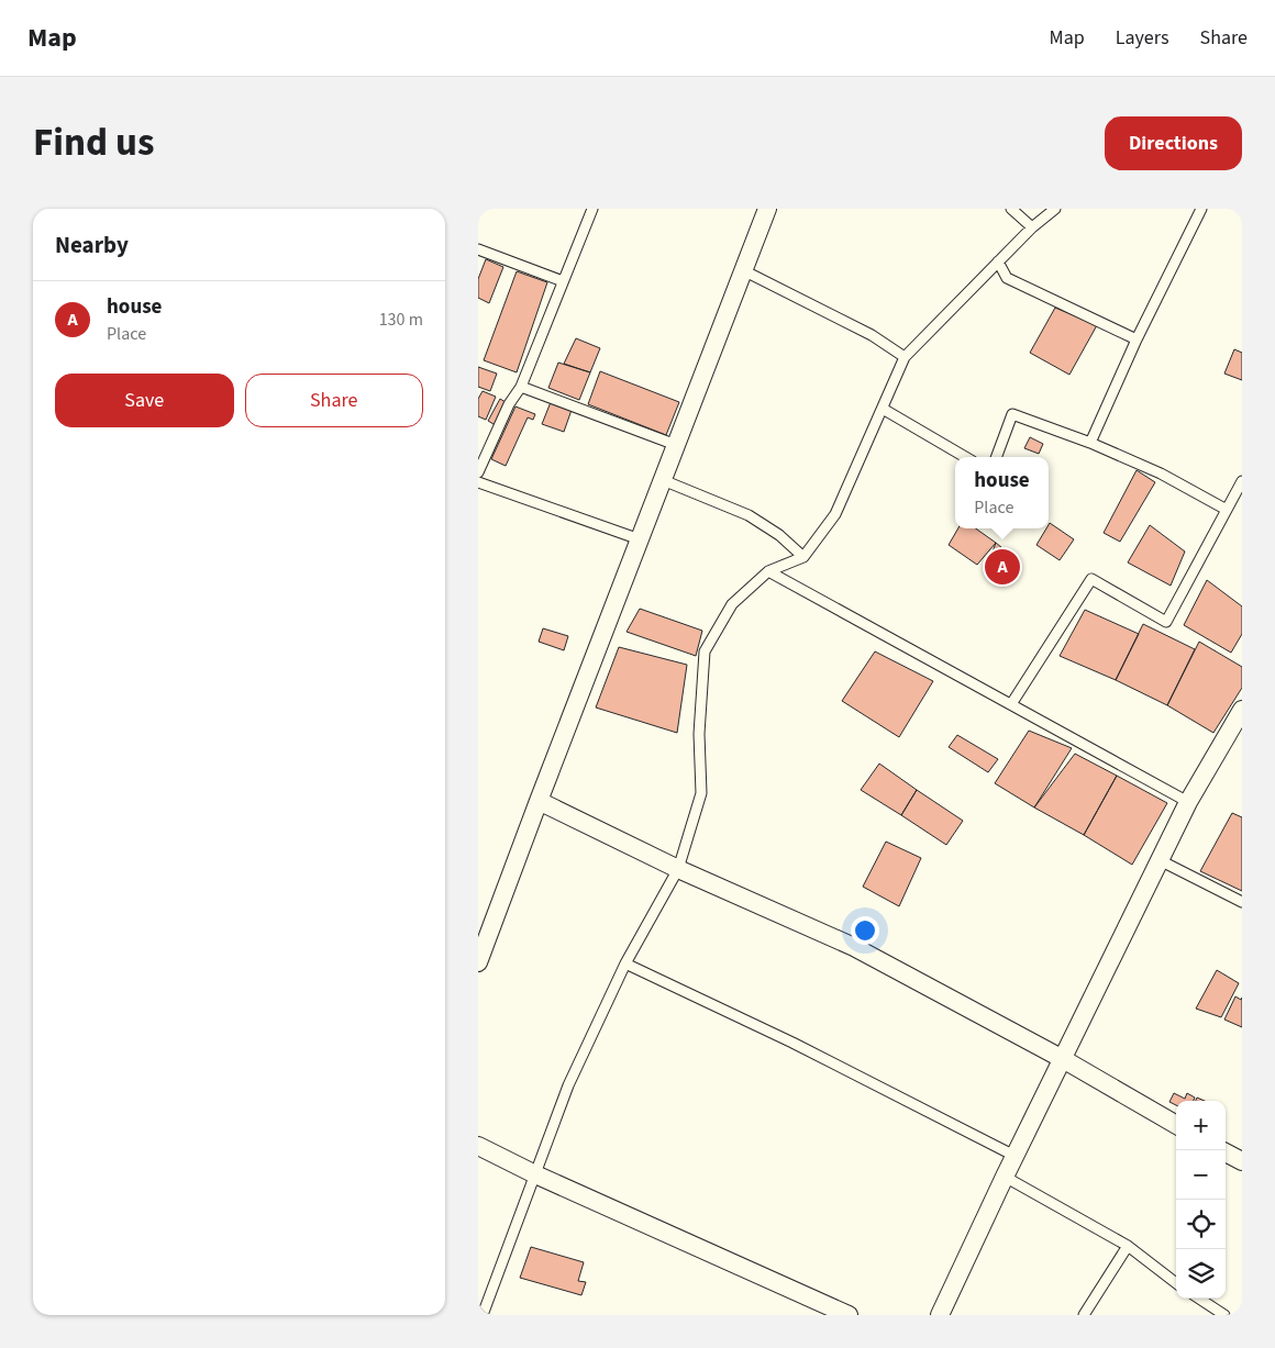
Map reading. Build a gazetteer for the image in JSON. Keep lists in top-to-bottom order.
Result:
{
  "page": {
    "header": "Map",
    "nav": ["Map", "Layers", "Share"],
    "title": "Find us",
    "buttons": [
      "Directions",
      ["Save", "Share"]
    ],
    "heading": "Nearby",
    "list": [
      {
        "mark": "A",
        "name": "house",
        "note": "Place",
        "value": "130 m"
      }
    ],
    "popup": ["house", "Place"],
    "pins": "A",
    "map_buttons": ["+", "−"]
  }
}
